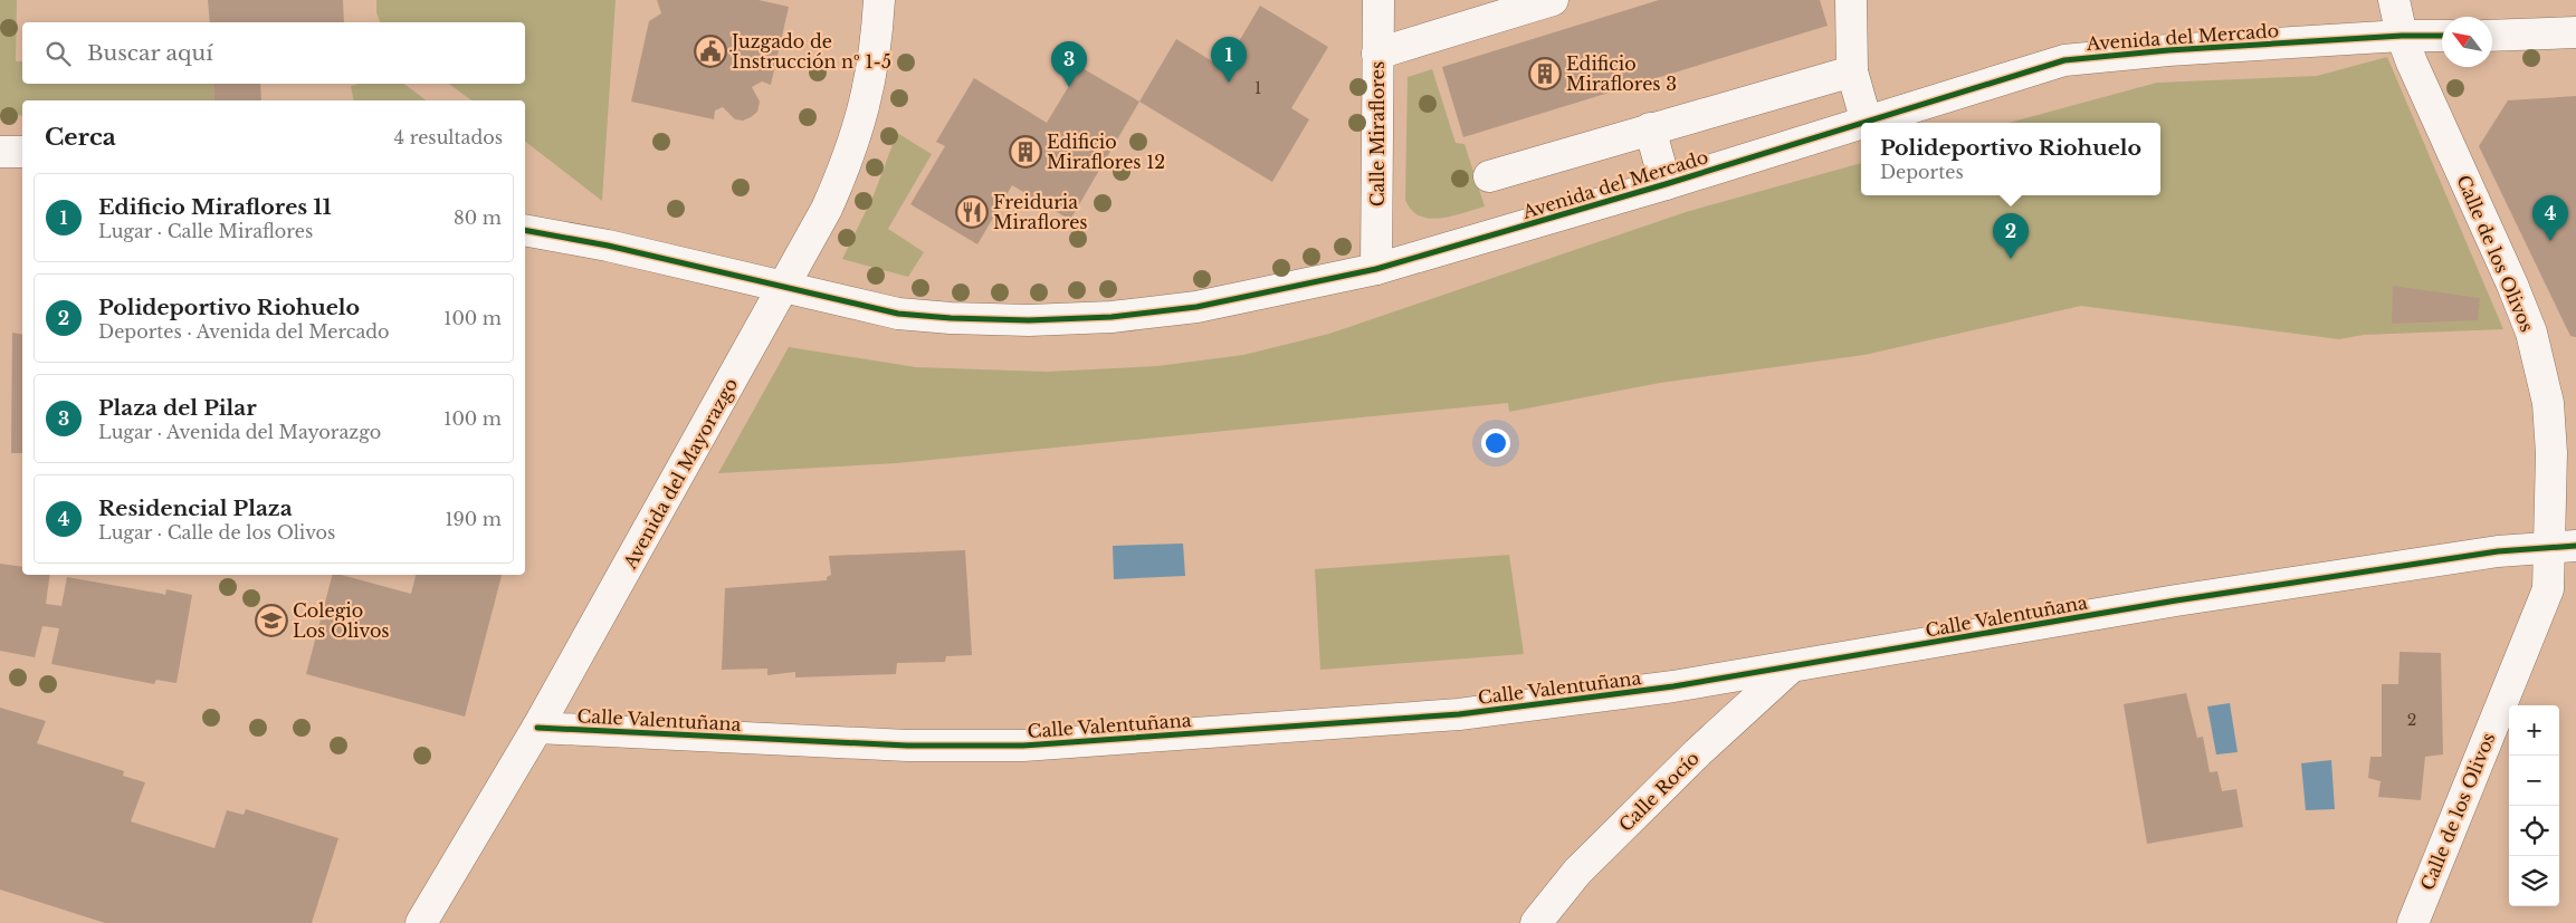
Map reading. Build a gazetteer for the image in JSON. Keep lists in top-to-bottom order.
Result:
{
  "streets": {
    "street": [
      "Avenida del Mercado",
      "Calle Miraflores",
      "Calle de los Olivos",
      "Avenida del Mayorazgo",
      "Calle Valentuñana",
      "Calle Rocío"
    ]
  },
  "crossings": [
    ["Avenida del Mercado", "Calle Miraflores"],
    ["Avenida del Mercado", "Calle de los Olivos"],
    ["Avenida del Mercado", "Avenida del Mayorazgo"],
    ["Calle de los Olivos", "Calle Valentuñana"],
    ["Avenida del Mayorazgo", "Calle Valentuñana"],
    ["Calle Valentuñana", "Calle Rocío"]
  ],
  "places": {
    "public building": ["Juzgado de Instrucción nº 1-5"],
    "building": ["Edificio Miraflores 3", "Edificio Miraflores 12"],
    "restaurant": ["Freiduria Miraflores"],
    "school or university": ["Colegio Los Olivos"]
  },
  "house_numbers": ["1", "2"],
  "north": "top left",
  "page": {
    "search": "Buscar aquí",
    "pins": [
      "1",
      "3",
      "4",
      "2"
    ],
    "heading": ["Cerca", "4 resultados"],
    "popup": ["Polideportivo Riohuelo", "Deportes"],
    "list": [
      {
        "mark": "1",
        "name": "Edificio Miraflores 11",
        "note": "Lugar · Calle Miraflores",
        "value": "80 m"
      },
      {
        "mark": "2",
        "name": "Polideportivo Riohuelo",
        "note": "Deportes · Avenida del Mercado",
        "value": "100 m"
      },
      {
        "mark": "3",
        "name": "Plaza del Pilar",
        "note": "Lugar · Avenida del Mayorazgo",
        "value": "100 m"
      },
      {
        "mark": "4",
        "name": "Residencial Plaza",
        "note": "Lugar · Calle de los Olivos",
        "value": "190 m"
      }
    ],
    "map_buttons": ["+", "−"]
  }
}
